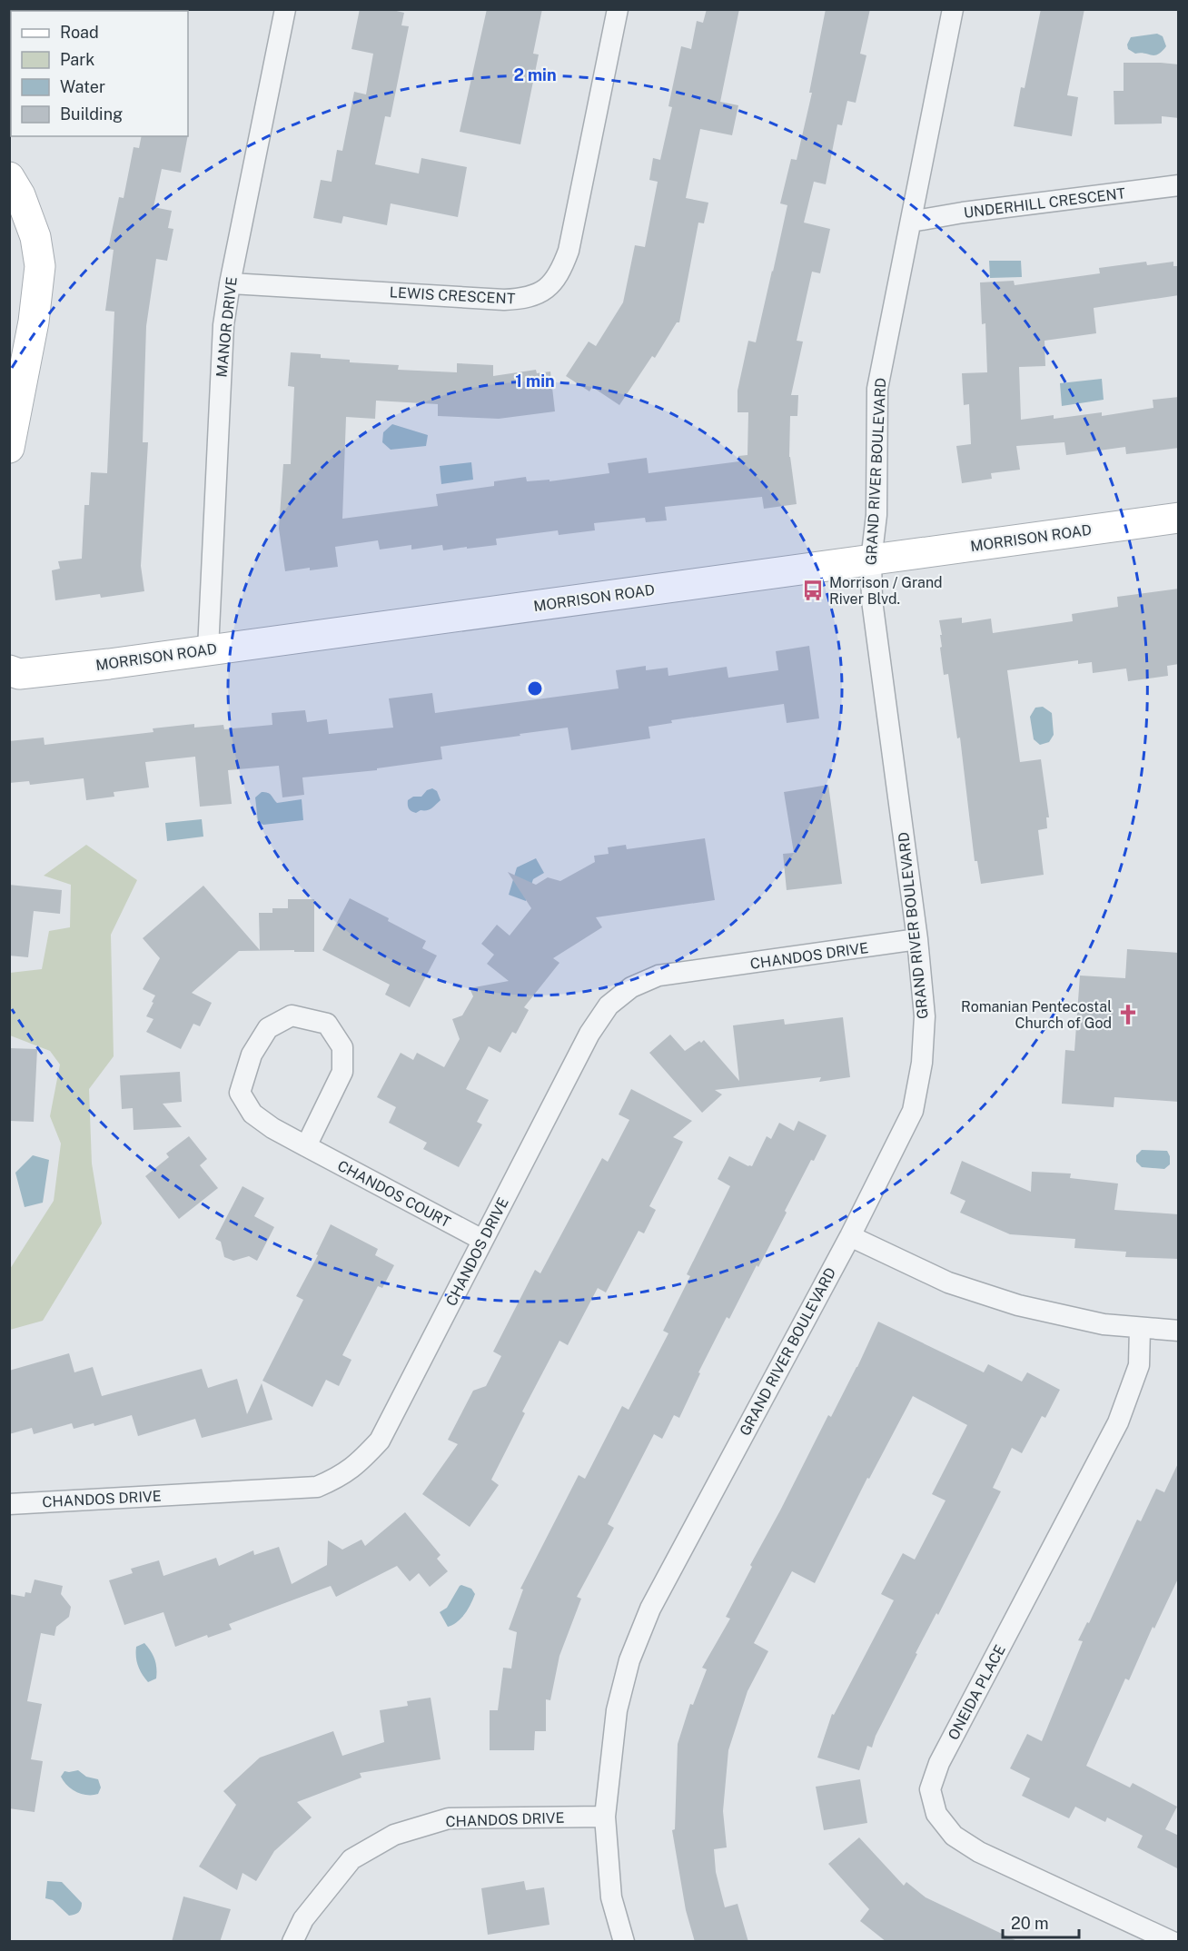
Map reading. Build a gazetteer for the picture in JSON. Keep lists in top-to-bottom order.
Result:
{
  "streets": {
    "street": [
      "UNDERHILL CRESCENT",
      "LEWIS CRESCENT",
      "MANOR DRIVE",
      "GRAND RIVER BOULEVARD",
      "MORRISON ROAD",
      "CHANDOS DRIVE",
      "CHANDOS COURT",
      "ONEIDA PLACE"
    ]
  },
  "crossings": [
    ["UNDERHILL CRESCENT", "GRAND RIVER BOULEVARD"],
    ["LEWIS CRESCENT", "MANOR DRIVE"],
    ["MANOR DRIVE", "MORRISON ROAD"],
    ["GRAND RIVER BOULEVARD", "MORRISON ROAD"],
    ["GRAND RIVER BOULEVARD", "CHANDOS DRIVE"],
    ["CHANDOS DRIVE", "CHANDOS COURT"]
  ],
  "places": {
    "bus stop": ["Morrison / Grand River Blvd."],
    "church": ["Romanian Pentecostal Church of God"]
  },
  "legend": [
    "Road",
    "Park",
    "Water",
    "Building"
  ],
  "scale_bar": "20 m",
  "rings": ["2 min", "1 min"]
}
